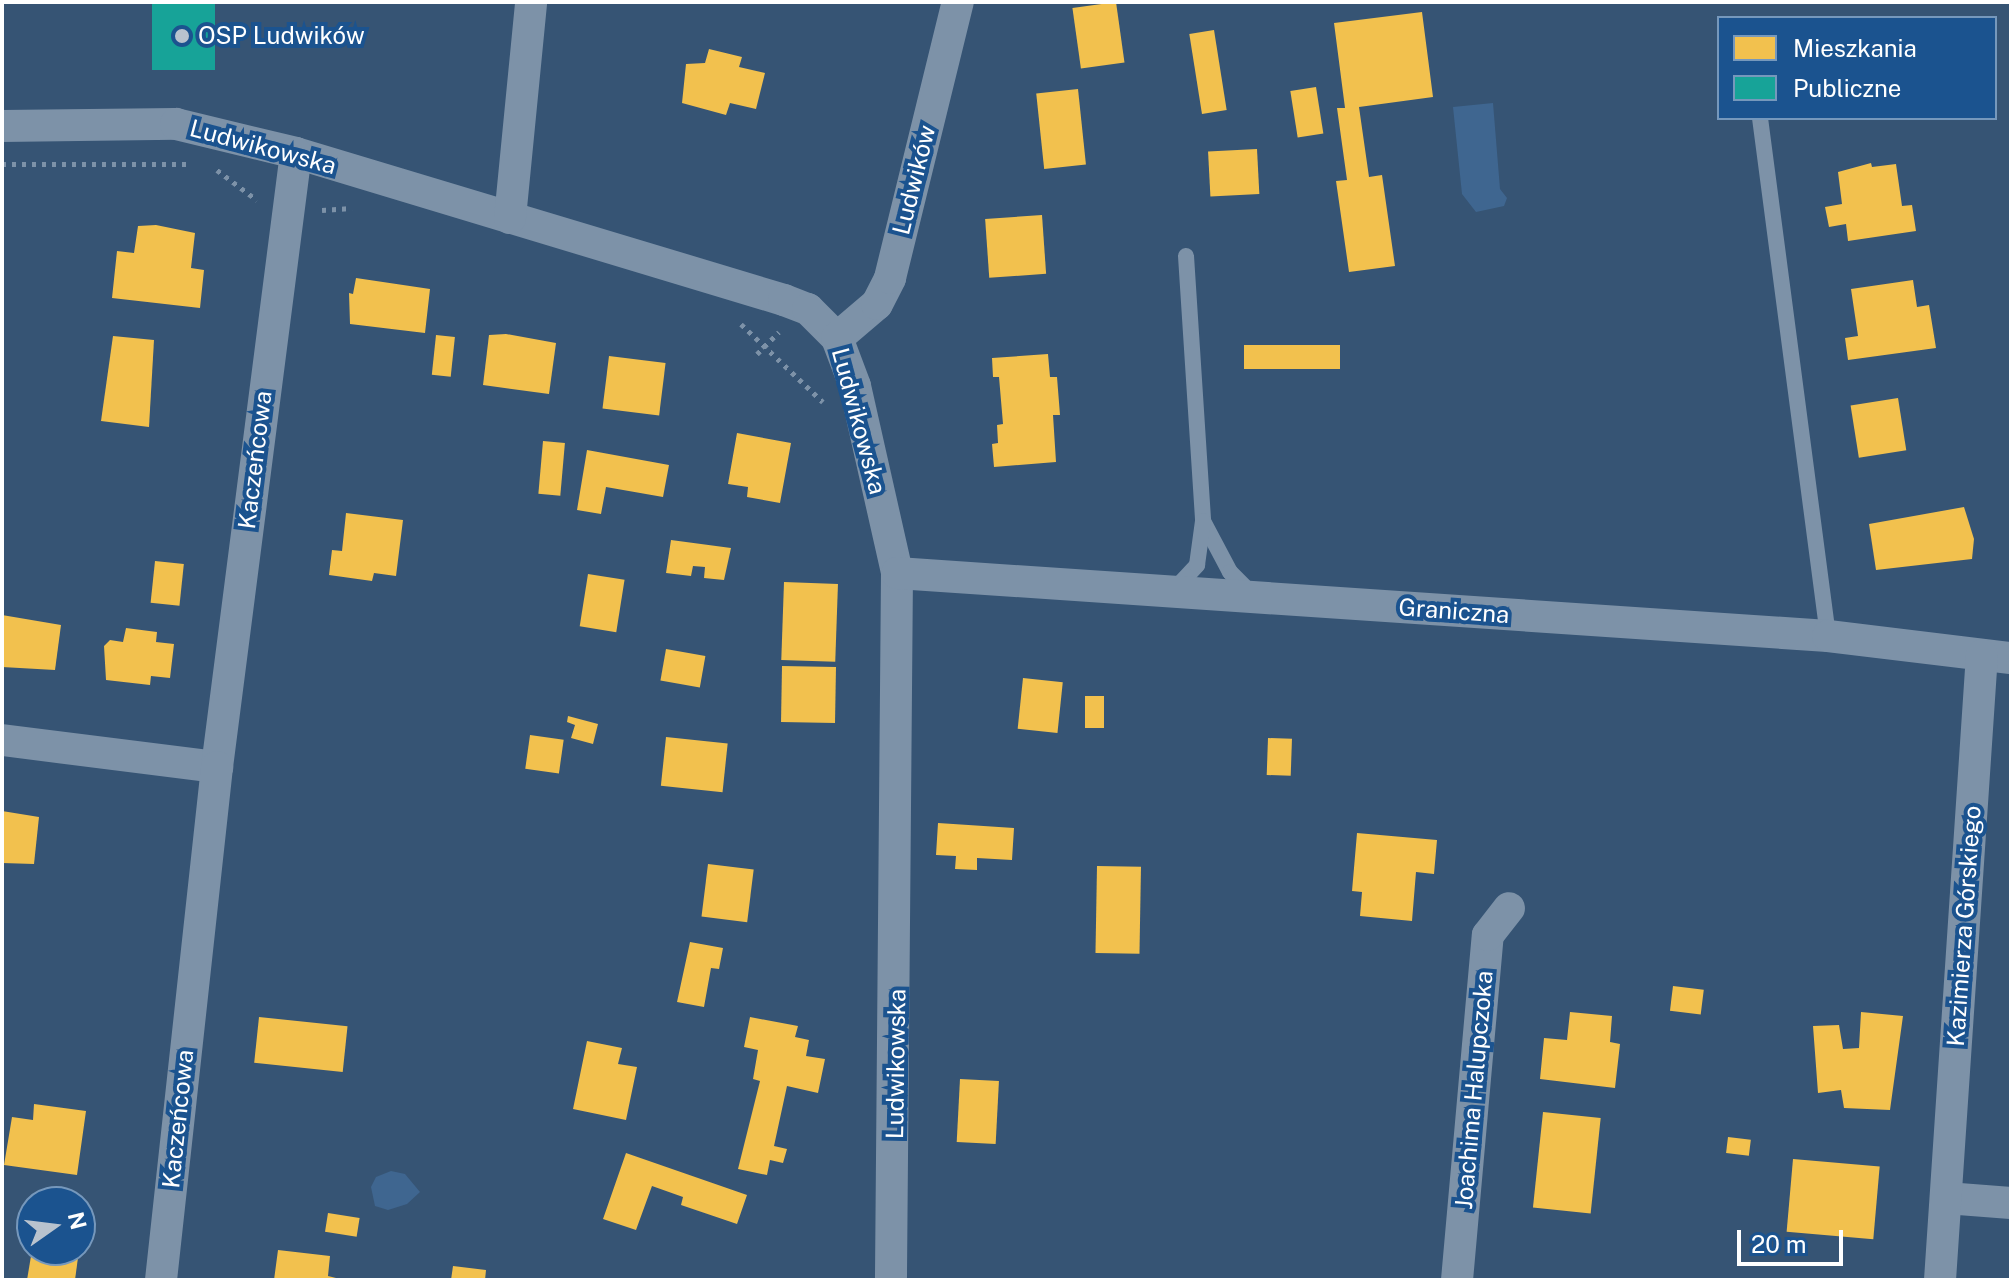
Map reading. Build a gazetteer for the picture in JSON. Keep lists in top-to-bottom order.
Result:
{
  "streets": {
    "street": [
      "Ludwikowska",
      "Ludwików",
      "Kaczeńcowa",
      "Graniczna",
      "Kazimierza Górskiego",
      "Joachima Halupczoka"
    ]
  },
  "crossings": [
    ["Ludwikowska", "Ludwików"],
    ["Ludwikowska", "Kaczeńcowa"],
    ["Ludwikowska", "Graniczna"],
    ["Graniczna", "Kazimierza Górskiego"]
  ],
  "places": ["OSP Ludwików"],
  "legend": ["Mieszkania", "Publiczne"],
  "scale_bar": "20 m",
  "north": "right"
}
